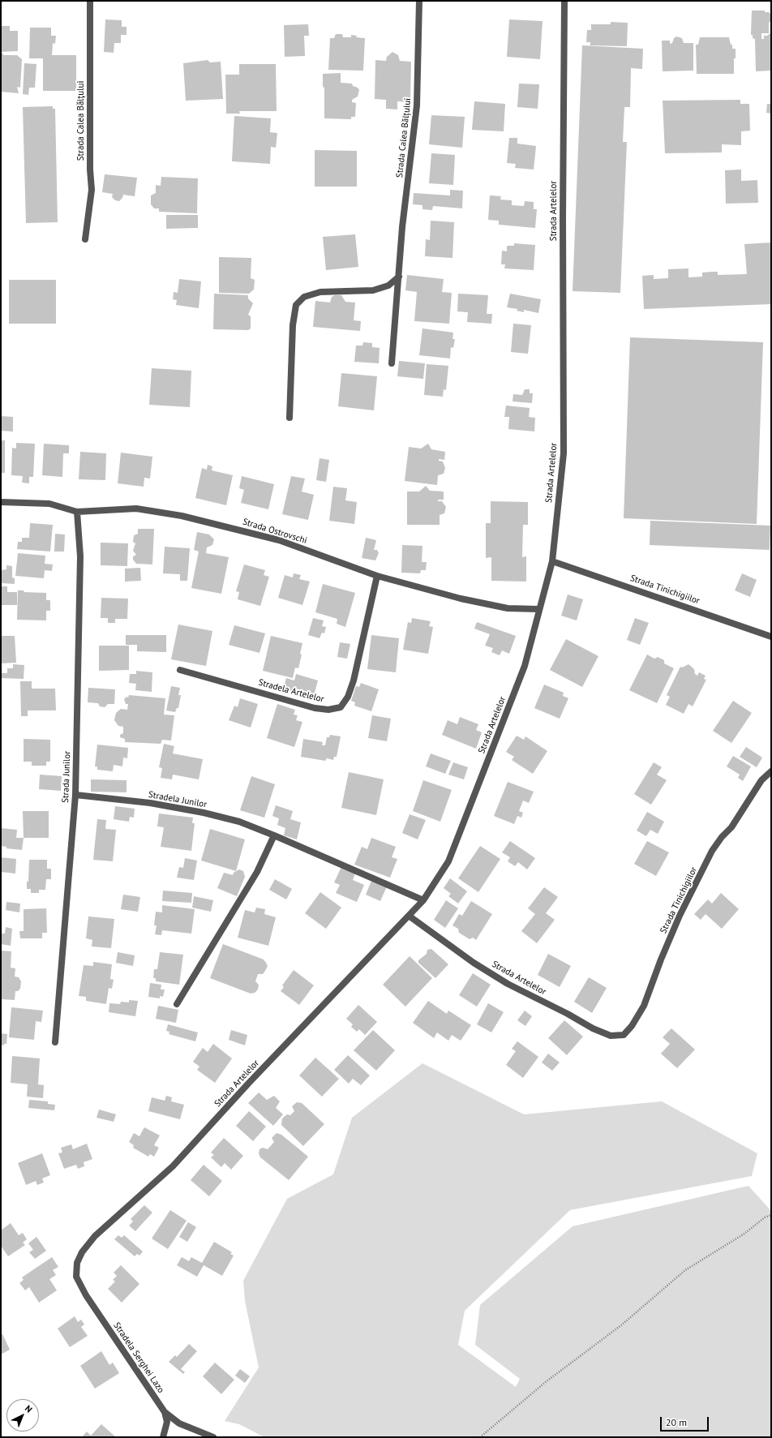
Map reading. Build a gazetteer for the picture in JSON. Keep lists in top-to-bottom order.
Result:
{
  "streets": {
    "street": [
      "Strada Calea Bălțului",
      "Strada Artelelor",
      "Strada Ostrovschi",
      "Strada Tinichigiilor",
      "Stradela Artelelor",
      "Strada Junilor",
      "Stradela Junilor",
      "Stradela Serghei Lazo"
    ]
  },
  "crossings": [
    ["Strada Artelelor", "Strada Ostrovschi"],
    ["Strada Artelelor", "Strada Tinichigiilor"],
    ["Strada Artelelor", "Stradela Junilor"],
    ["Strada Artelelor", "Stradela Serghei Lazo"],
    ["Strada Ostrovschi", "Stradela Artelelor"],
    ["Strada Ostrovschi", "Strada Junilor"],
    ["Strada Junilor", "Stradela Junilor"]
  ],
  "scale_bar": "20 m",
  "north": "top right"
}
